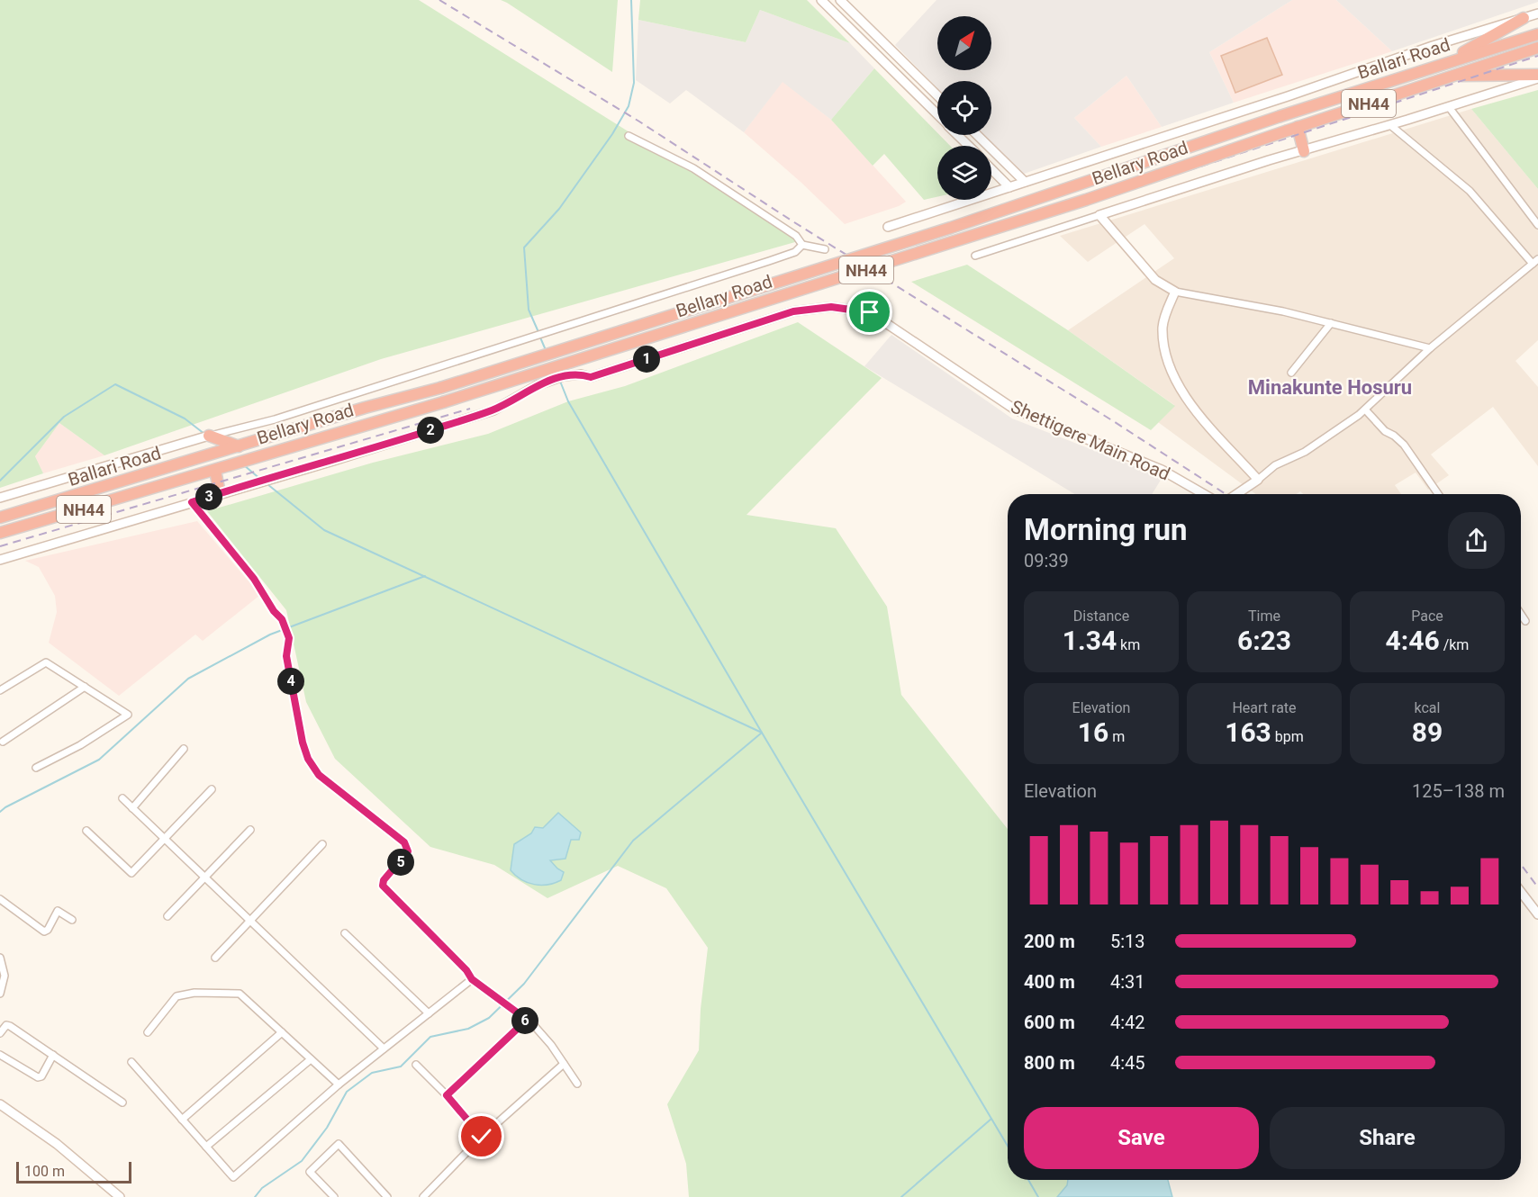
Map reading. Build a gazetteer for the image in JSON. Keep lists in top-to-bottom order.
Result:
{
  "streets": {
    "highway": ["Ballari Road", "NH44", "Bellary Road"],
    "street": ["Shettigere Main Road"]
  },
  "crossings": [
    ["Ballari Road", "Bellary Road"]
  ],
  "districts": ["Minakunte Hosuru"],
  "scale_bar": "100 m",
  "north": "top right",
  "page": {
    "pins": [
      "1",
      "2",
      "3",
      "4",
      "5",
      "6"
    ],
    "heading": ["Morning run", "09:39"],
    "stats": [
      ["Distance", "1.34 km"],
      ["Time", "6:23"],
      ["Pace", "4:46 /km"],
      ["Elevation", "16 m"],
      ["Heart rate", "163 bpm"],
      ["kcal", "89"]
    ],
    "chart": ["Elevation", "125–138 m"],
    "list": [
      {
        "name": "200 m",
        "note": "5:13"
      },
      {
        "name": "400 m",
        "note": "4:31"
      },
      {
        "name": "600 m",
        "note": "4:42"
      },
      {
        "name": "800 m",
        "note": "4:45"
      }
    ],
    "buttons": ["Save", "Share"],
    "scale": "100 m"
  }
}
